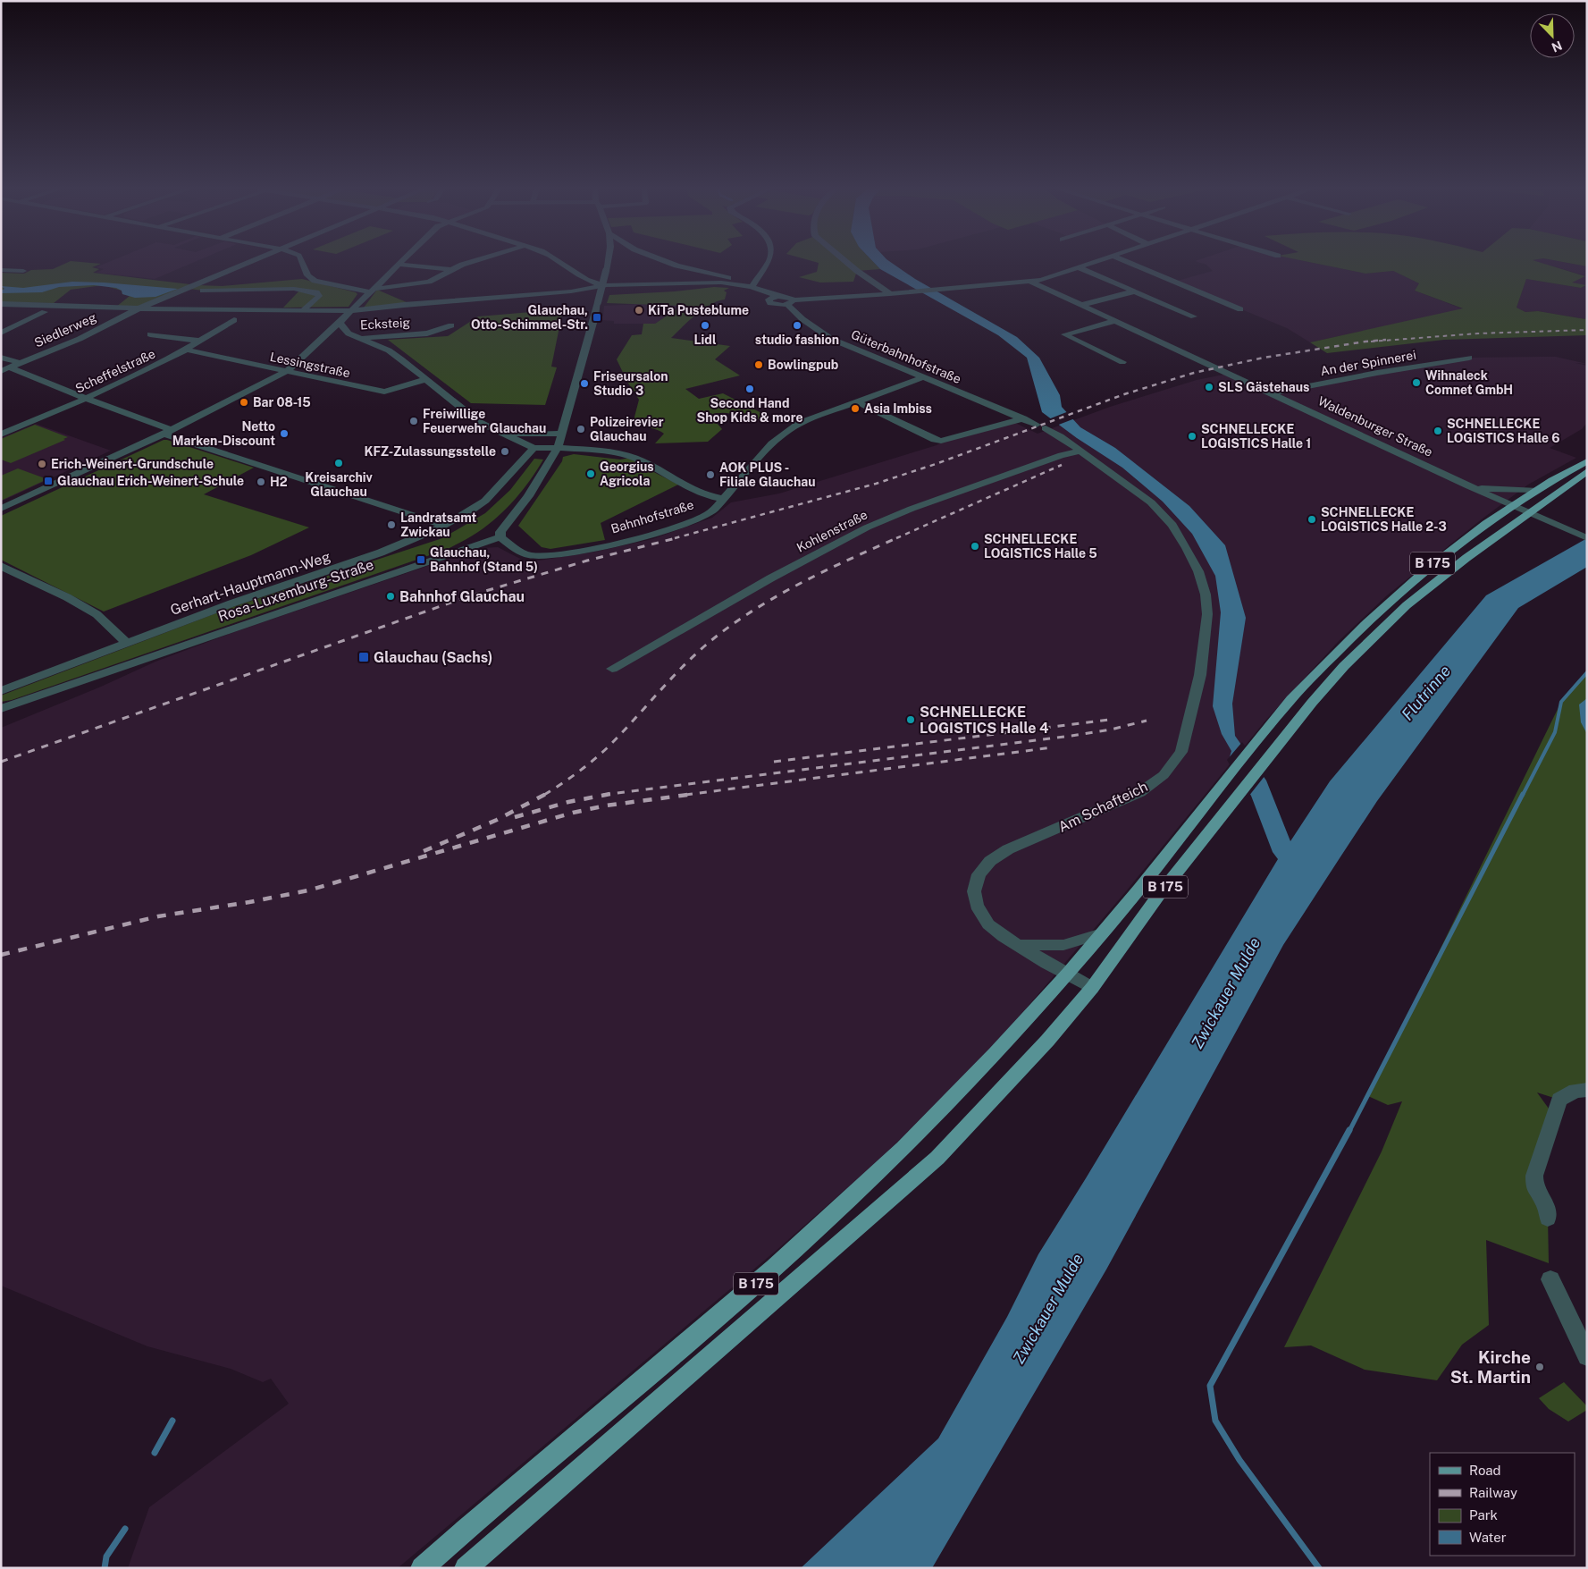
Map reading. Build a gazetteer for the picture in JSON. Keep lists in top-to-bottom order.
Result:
{
  "streets": {
    "main road": ["B 175"],
    "street": [
      "Ecksteig",
      "Siedlerweg",
      "Güterbahnhofstraße",
      "An der Spinnerei",
      "Lessingstraße",
      "Scheffelstraße",
      "Waldenburger Straße",
      "Bahnhofstraße",
      "Kohlenstraße",
      "Gerhart-Hauptmann-Weg",
      "Rosa-Luxemburg-Straße",
      "Am Schafteich"
    ]
  },
  "crossings": [
    ["Güterbahnhofstraße", "Bahnhofstraße"],
    ["An der Spinnerei", "Waldenburger Straße"],
    ["Lessingstraße", "Scheffelstraße"],
    ["Waldenburger Straße", "B 175"],
    ["Bahnhofstraße", "Rosa-Luxemburg-Straße"],
    ["Kohlenstraße", "Am Schafteich"],
    ["B 175", "Am Schafteich"]
  ],
  "water": ["Flutrinne", "Zwickauer Mulde"],
  "places": {
    "other": [
      "KiTa Pusteblume",
      "Lidl",
      "studio fashion",
      "Bowlingpub",
      "Wihnaleck Comnet GmbH",
      "Friseursalon Studio 3",
      "SLS Gästehaus",
      "Second Hand Shop Kids & more",
      "Bar 08-15",
      "Asia Imbiss",
      "Freiwillige Feuerwehr Glauchau",
      "Polizeirevier Glauchau",
      "SCHNELLECKE LOGISTICS Halle 6",
      "Netto Marken-Discount",
      "SCHNELLECKE LOGISTICS Halle 1",
      "KFZ-Zulassungsstelle",
      "Kreisarchiv Glauchau",
      "Erich-Weinert-Grundschule",
      "Georgius Agricola",
      "AOK PLUS - Filiale Glauchau",
      "H2",
      "SCHNELLECKE LOGISTICS Halle 2-3",
      "Landratsamt Zwickau",
      "SCHNELLECKE LOGISTICS Halle 5",
      "Bahnhof Glauchau",
      "SCHNELLECKE LOGISTICS Halle 4",
      "Kirche St. Martin"
    ],
    "transit": [
      "Glauchau, Otto-Schimmel-Str.",
      "Glauchau Erich-Weinert-Schule",
      "Glauchau, Bahnhof (Stand 5)",
      "Glauchau (Sachs)"
    ]
  },
  "legend": [
    "Road",
    "Railway",
    "Park",
    "Water"
  ],
  "north": "bottom right"
}
